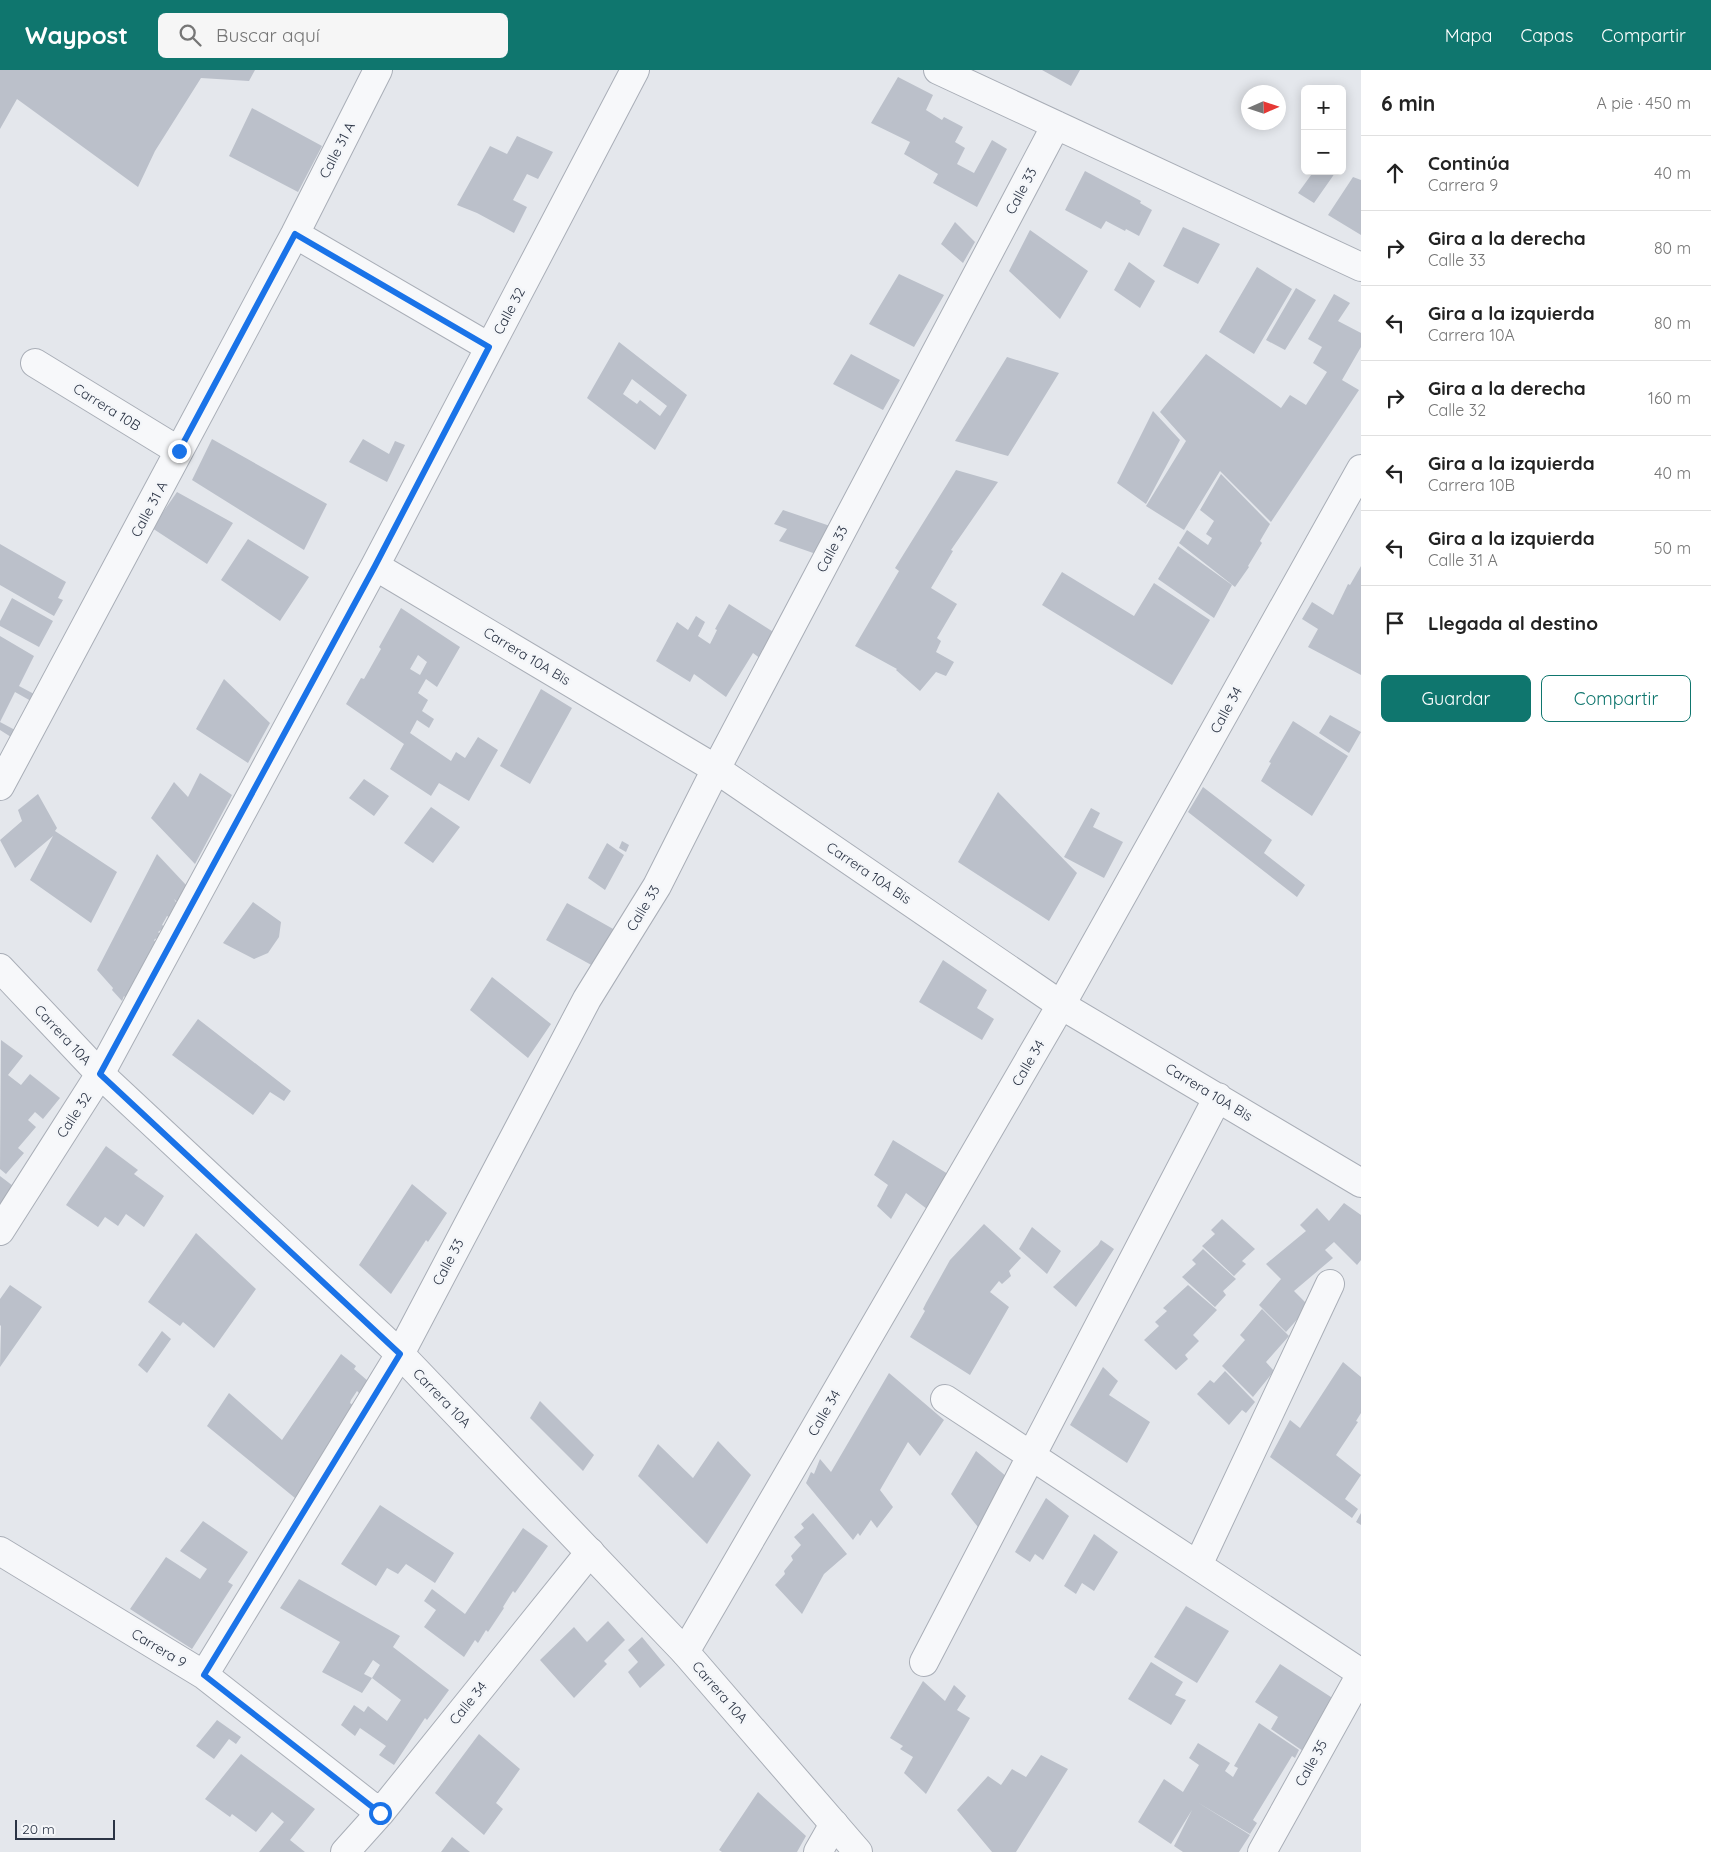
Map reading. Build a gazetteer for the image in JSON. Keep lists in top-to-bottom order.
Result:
{
  "streets": {
    "street": [
      "Calle 31 A",
      "Calle 33",
      "Calle 32",
      "Carrera 10B",
      "Carrera 10A Bis",
      "Calle 34",
      "Carrera 10A",
      "Carrera 9",
      "Calle 35"
    ]
  },
  "crossings": [
    ["Calle 31 A", "Carrera 10B"],
    ["Calle 33", "Carrera 10A Bis"],
    ["Calle 33", "Carrera 10A"],
    ["Calle 33", "Carrera 9"],
    ["Calle 32", "Carrera 10A Bis"],
    ["Calle 32", "Carrera 10A"],
    ["Carrera 10A Bis", "Calle 34"],
    ["Calle 34", "Carrera 10A"],
    ["Calle 34", "Carrera 9"]
  ],
  "scale_bar": "20 m",
  "north": "right",
  "page": {
    "header": "Waypost",
    "search": "Buscar aquí",
    "nav": ["Mapa", "Capas", "Compartir"],
    "heading": ["6 min", "A pie · 450 m"],
    "map_buttons": ["+", "−"],
    "list": [
      ["Continúa", "Carrera 9", "40 m"],
      ["Gira a la derecha", "Calle 33", "80 m"],
      ["Gira a la izquierda", "Carrera 10A", "80 m"],
      ["Gira a la derecha", "Calle 32", "160 m"],
      ["Gira a la izquierda", "Carrera 10B", "40 m"],
      ["Gira a la izquierda", "Calle 31 A", "50 m"],
      "Llegada al destino"
    ],
    "buttons": ["Guardar", "Compartir"],
    "scale": "20 m"
  }
}
